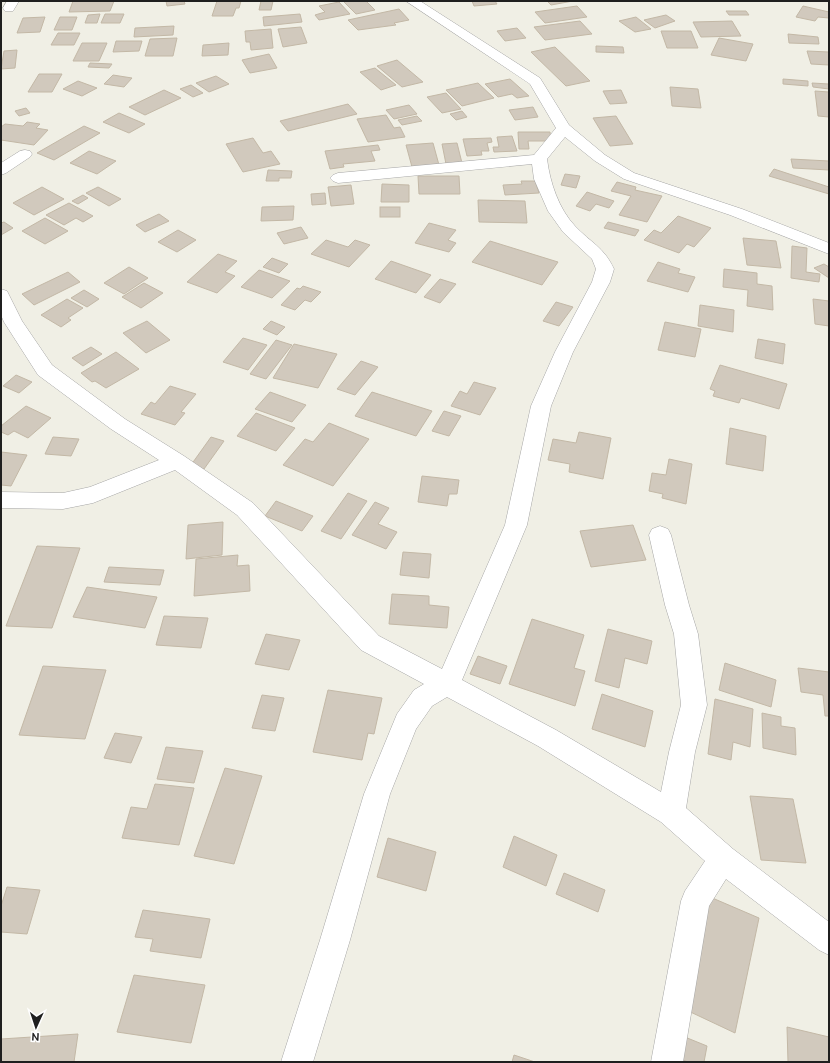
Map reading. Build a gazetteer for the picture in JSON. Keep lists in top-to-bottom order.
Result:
{
  "north": "bottom"
}
